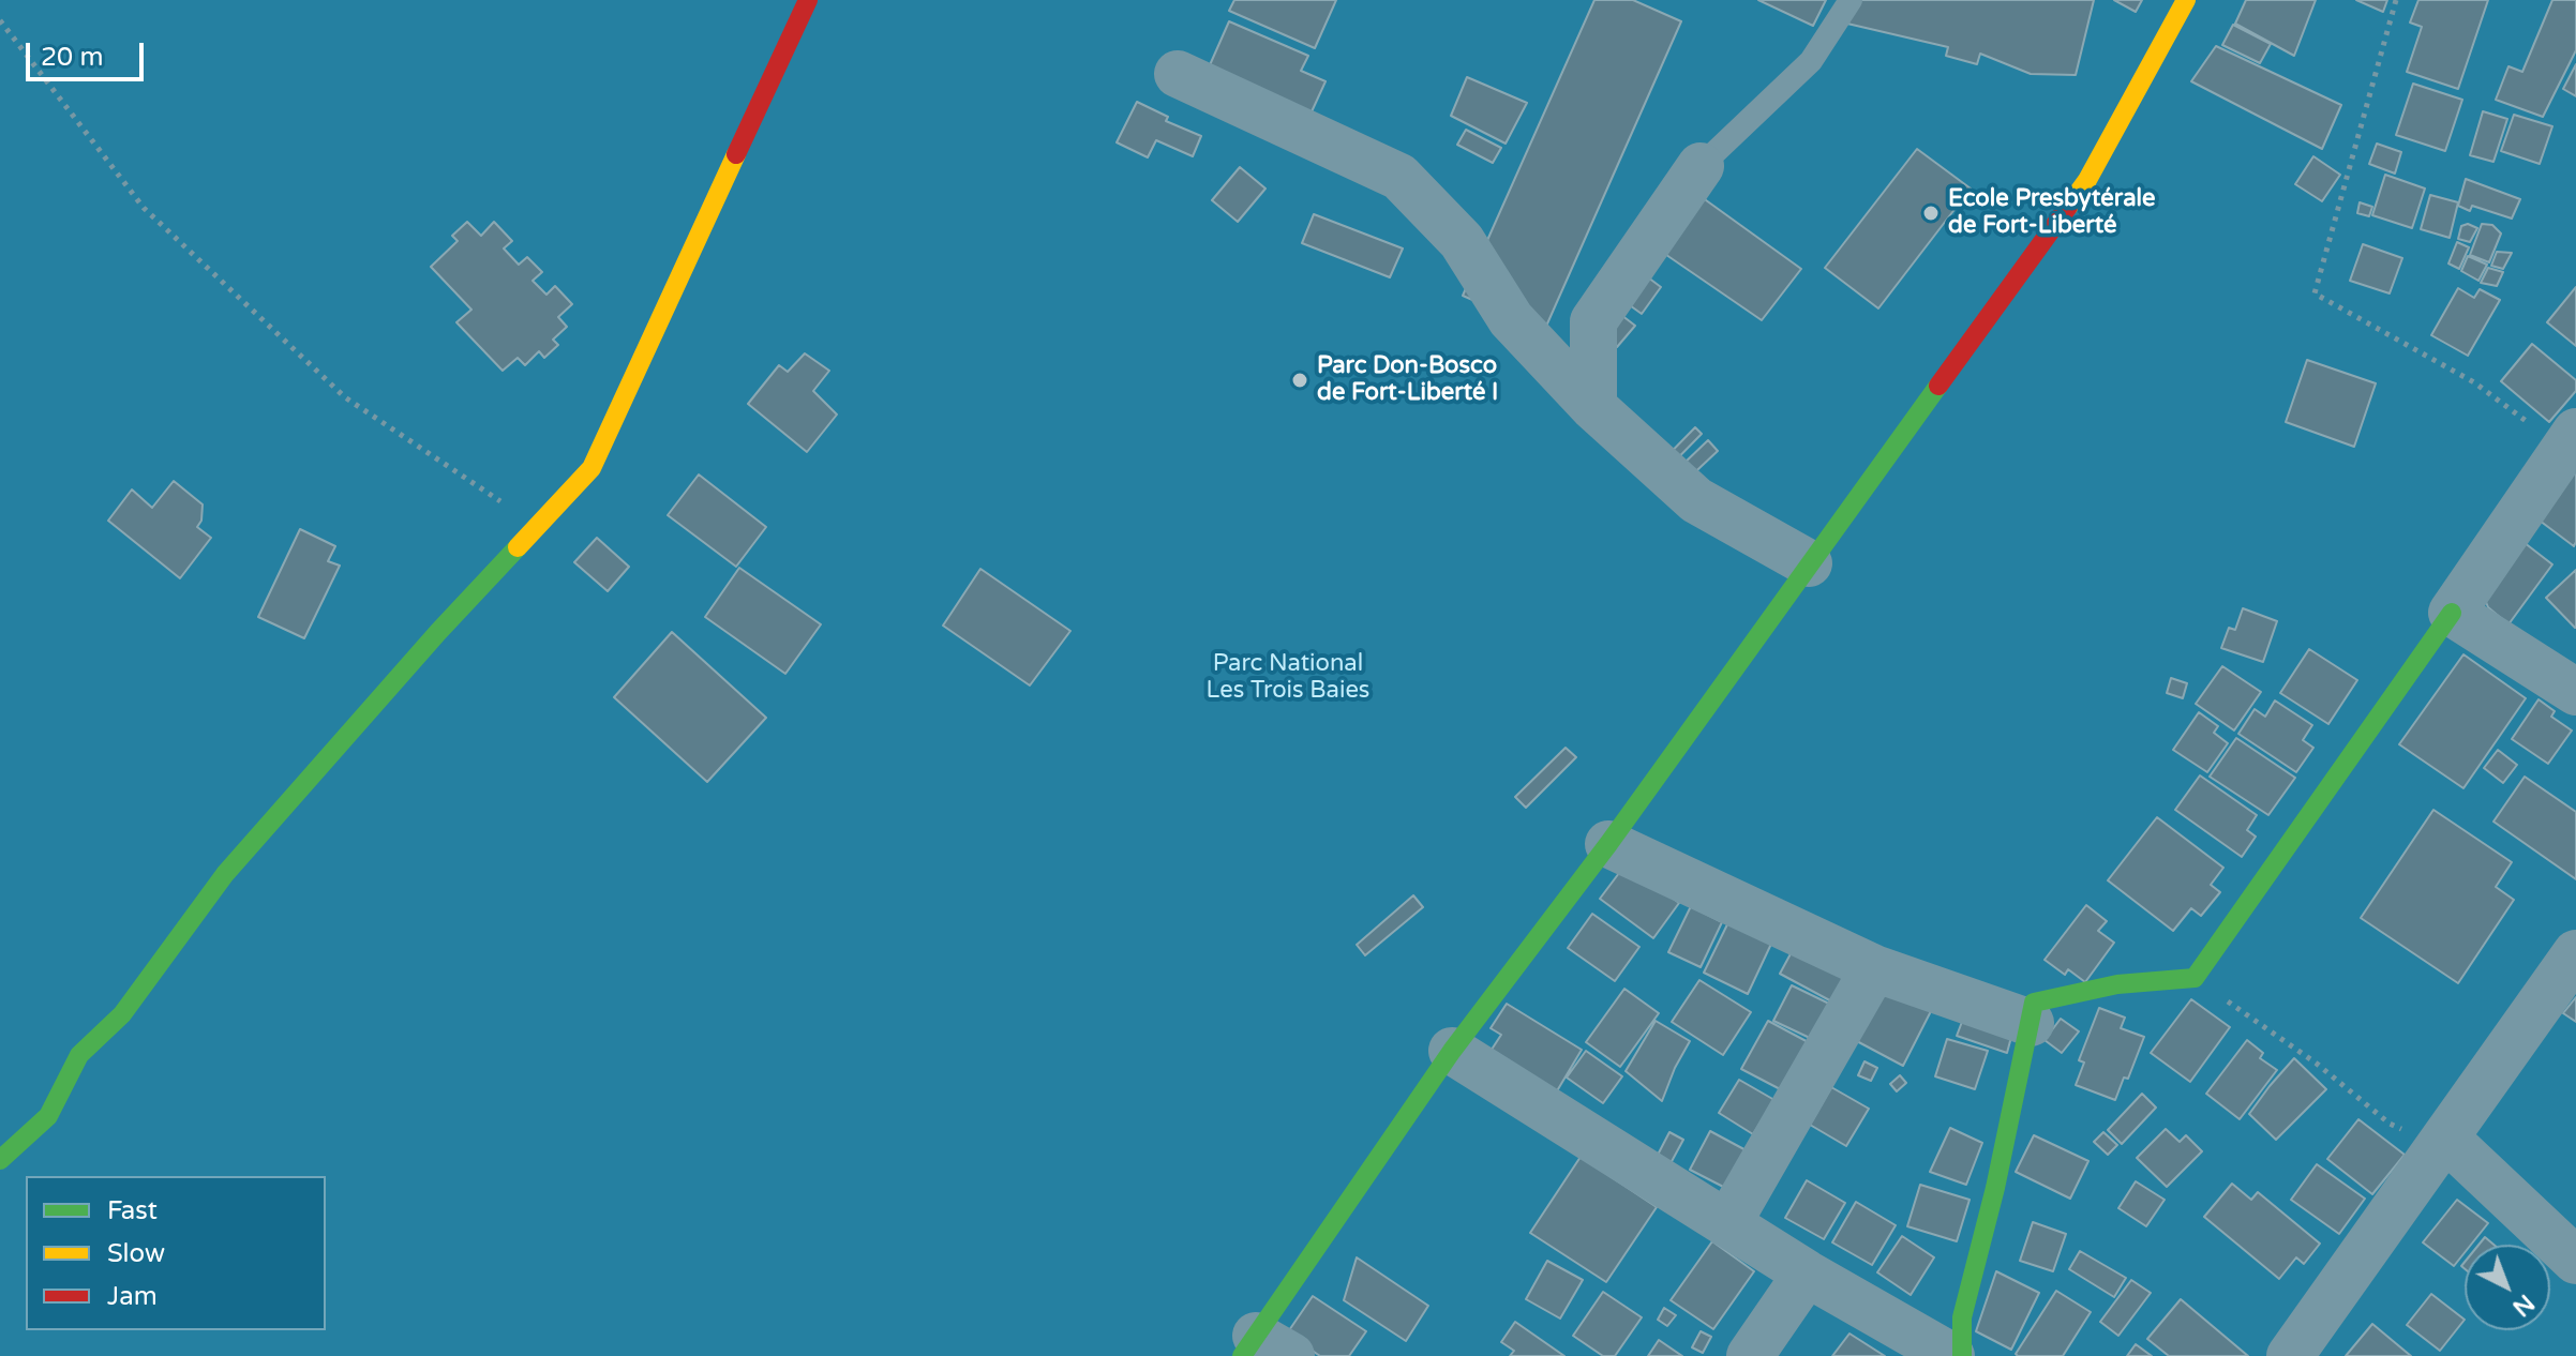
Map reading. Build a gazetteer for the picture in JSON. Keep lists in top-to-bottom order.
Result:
{
  "parks": ["Parc National Les Trois Baies"],
  "places": ["Ecole Presbytérale de Fort-Liberté", "Parc Don-Bosco de Fort-Liberté I"],
  "legend": ["Fast", "Slow", "Jam"],
  "scale_bar": "20 m",
  "north": "bottom right"
}
